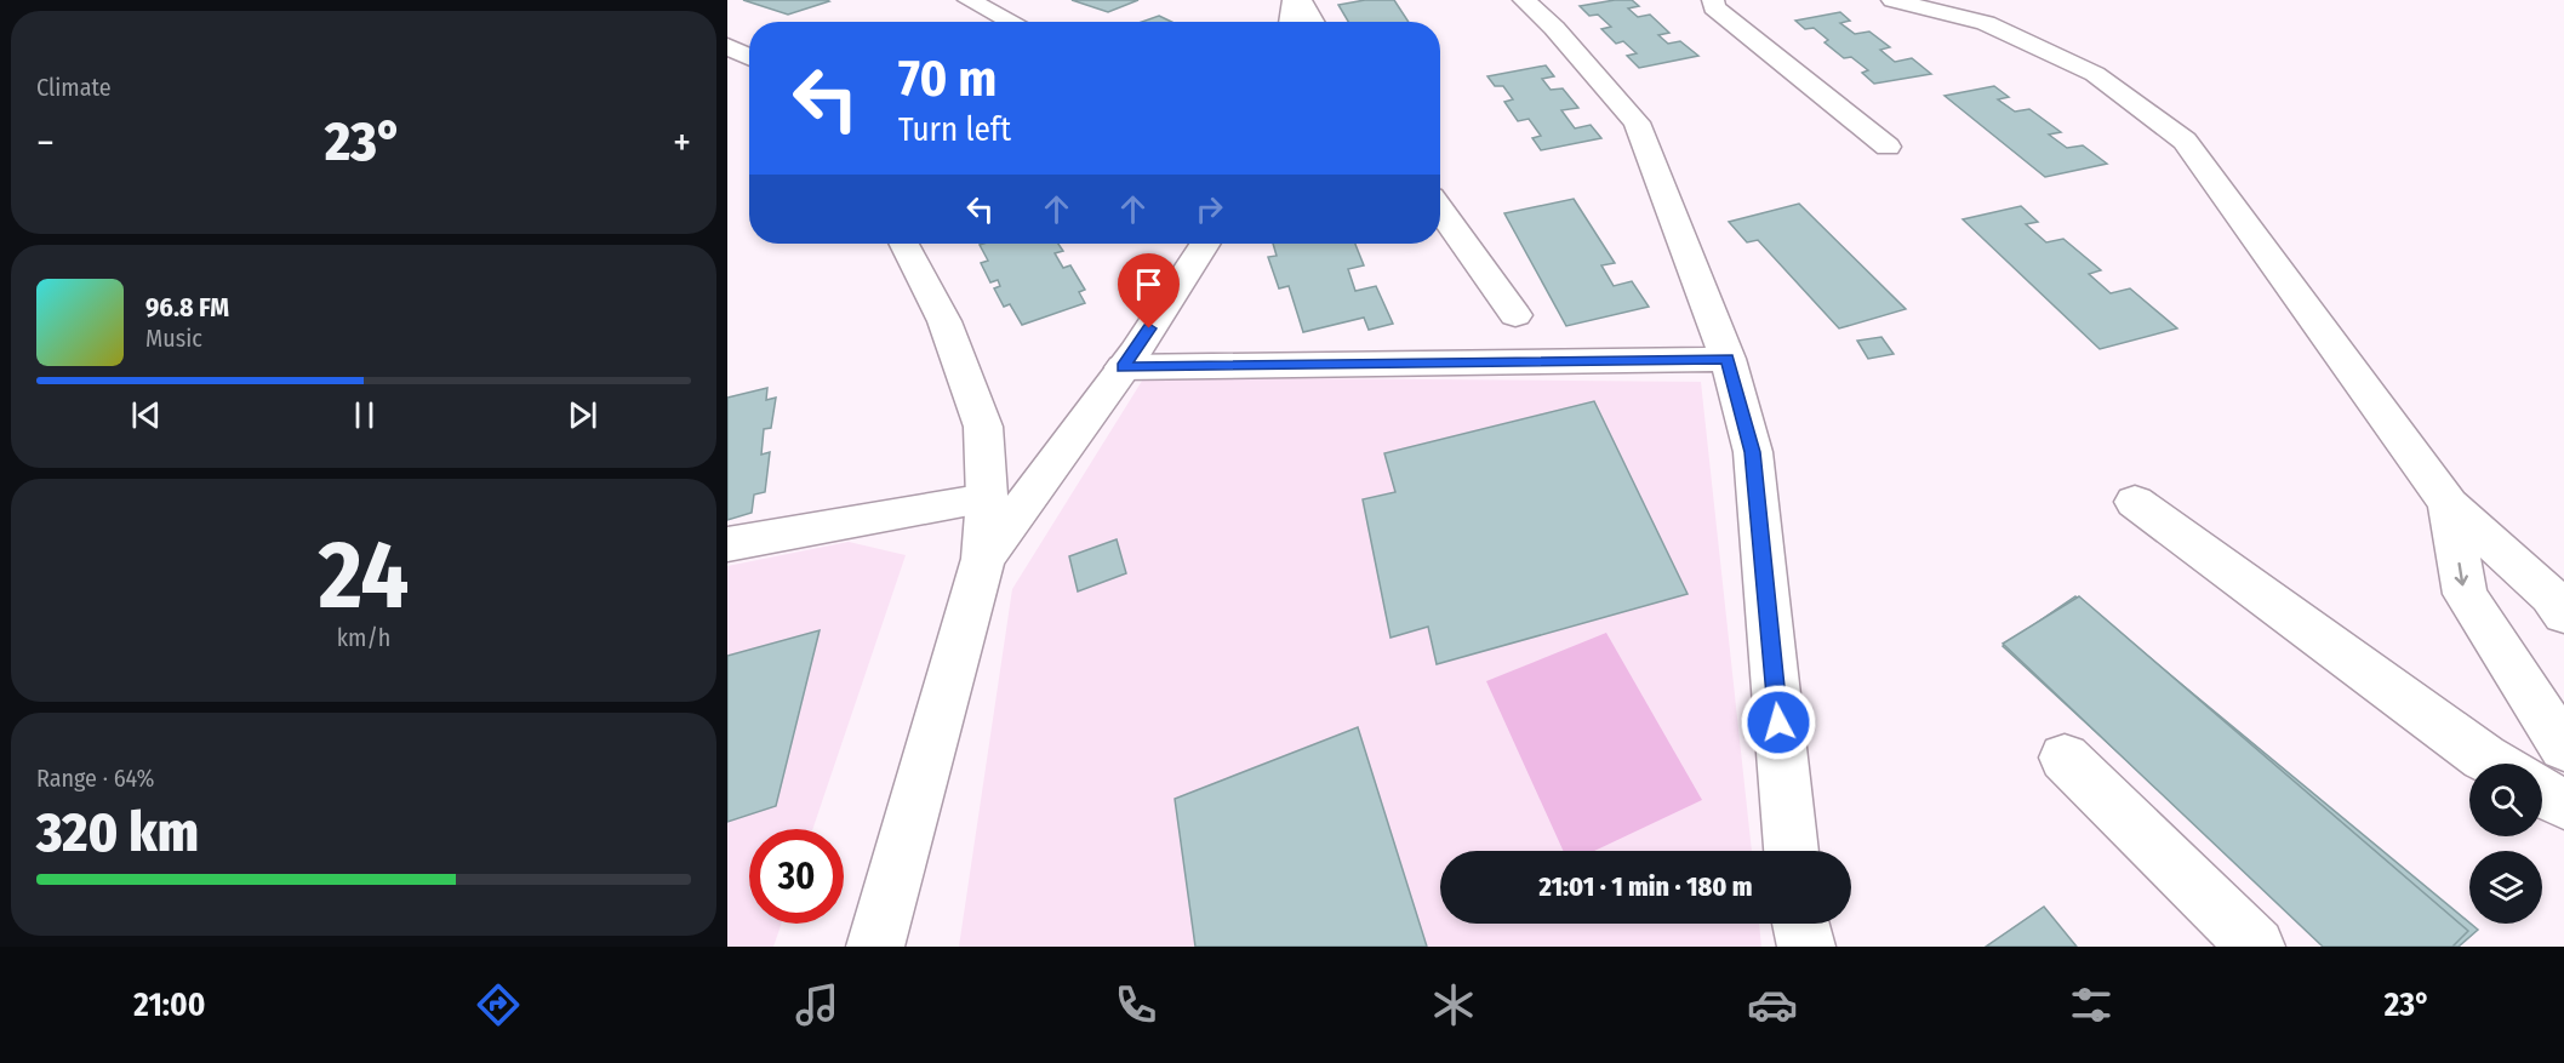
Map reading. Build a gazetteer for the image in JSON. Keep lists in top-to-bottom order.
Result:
{
  "page": {
    "tile": [
      "Climate",
      ["24", "km/h"],
      ["Range · 64%", "320 km"]
    ],
    "turn": ["70 m", "Turn left"],
    "heat": ["−", "23°", "+"],
    "song": ["96.8 FM", "Music"],
    "limit": "30",
    "trip": "21:01 · 1 min · 180 m",
    "tabs": ["21:00", "23°"]
  }
}
